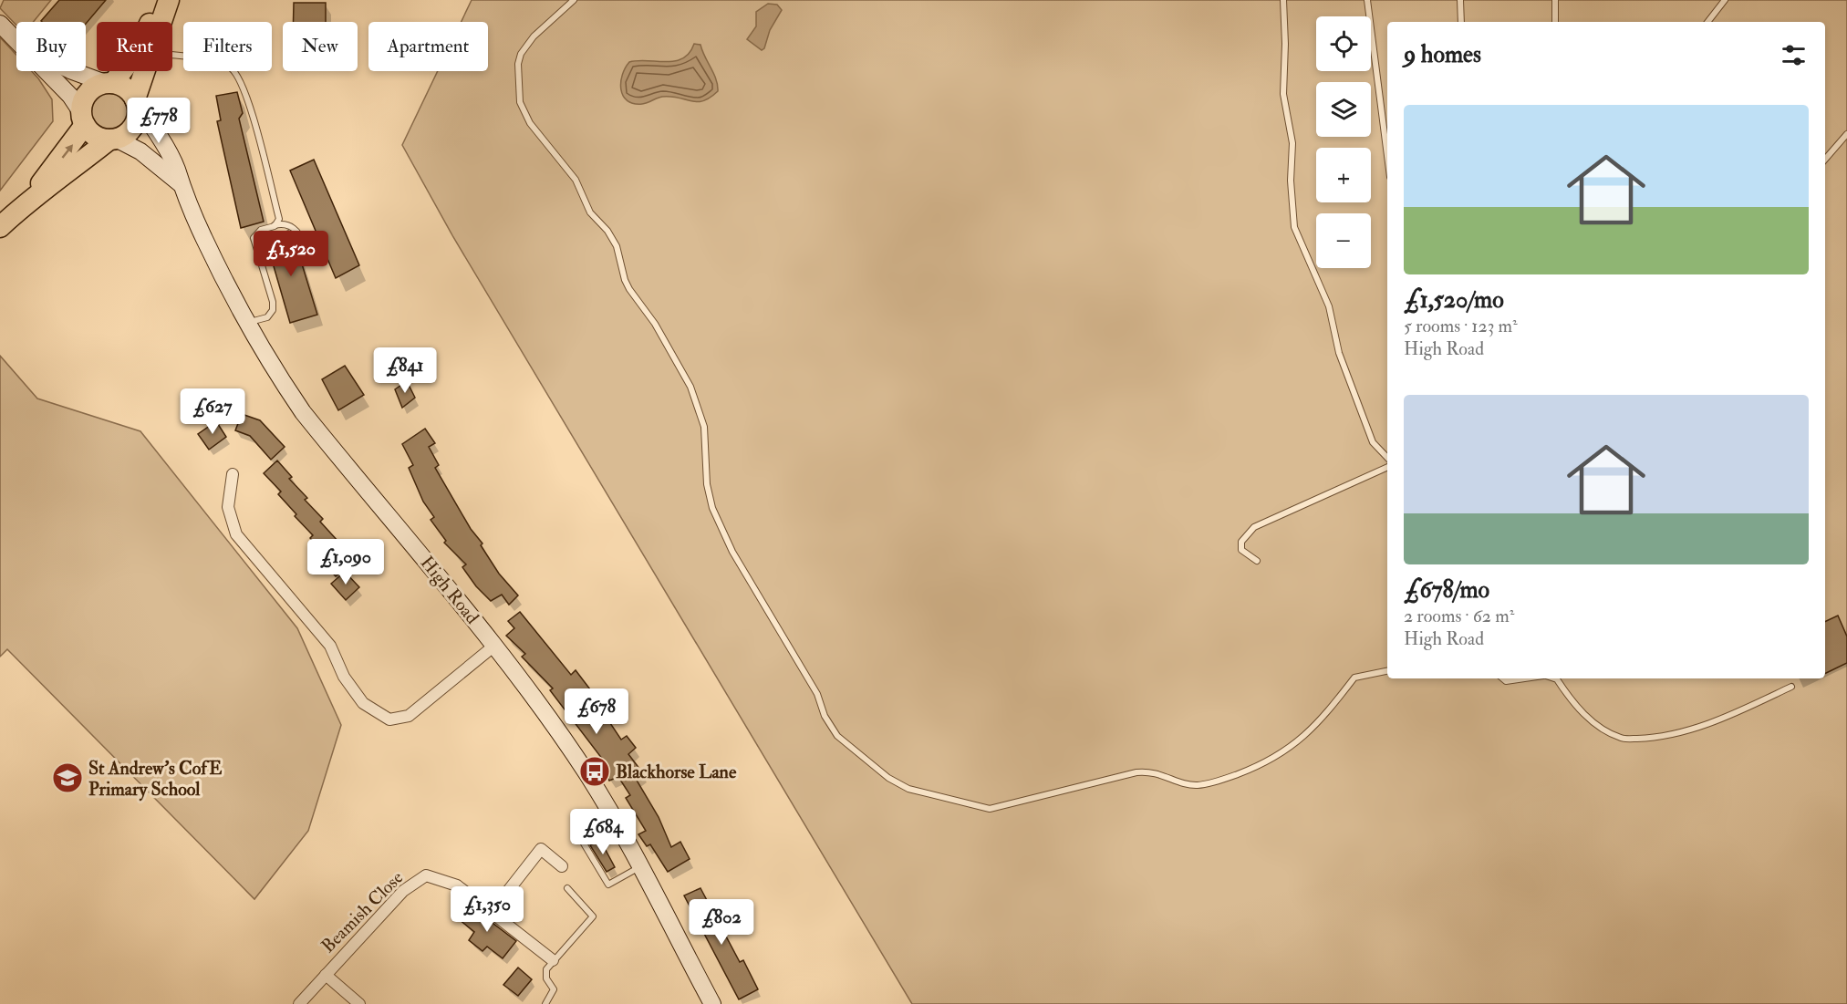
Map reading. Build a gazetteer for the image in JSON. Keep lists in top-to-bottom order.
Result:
{
  "streets": {
    "main road": ["High Road"],
    "street": ["Beamish Close"]
  },
  "places": {
    "bus stop": ["Blackhorse Lane"],
    "school or university": ["St Andrew's CofE Primary School"]
  },
  "page": {
    "map_buttons": ["+", "−"],
    "chip": [
      "Buy",
      "Rent",
      "Filters",
      "New",
      "Apartment"
    ],
    "heading": "9 homes",
    "list": [
      {
        "name": "£1,520/mo",
        "note": "5 rooms · 123 m² · High Road"
      },
      {
        "name": "£678/mo",
        "note": "2 rooms · 62 m² · High Road"
      }
    ],
    "price": [
      "£778",
      "£1,520",
      "£841",
      "£627",
      "£1,090",
      "£678",
      "£684",
      "£1,350",
      "£802"
    ]
  }
}
